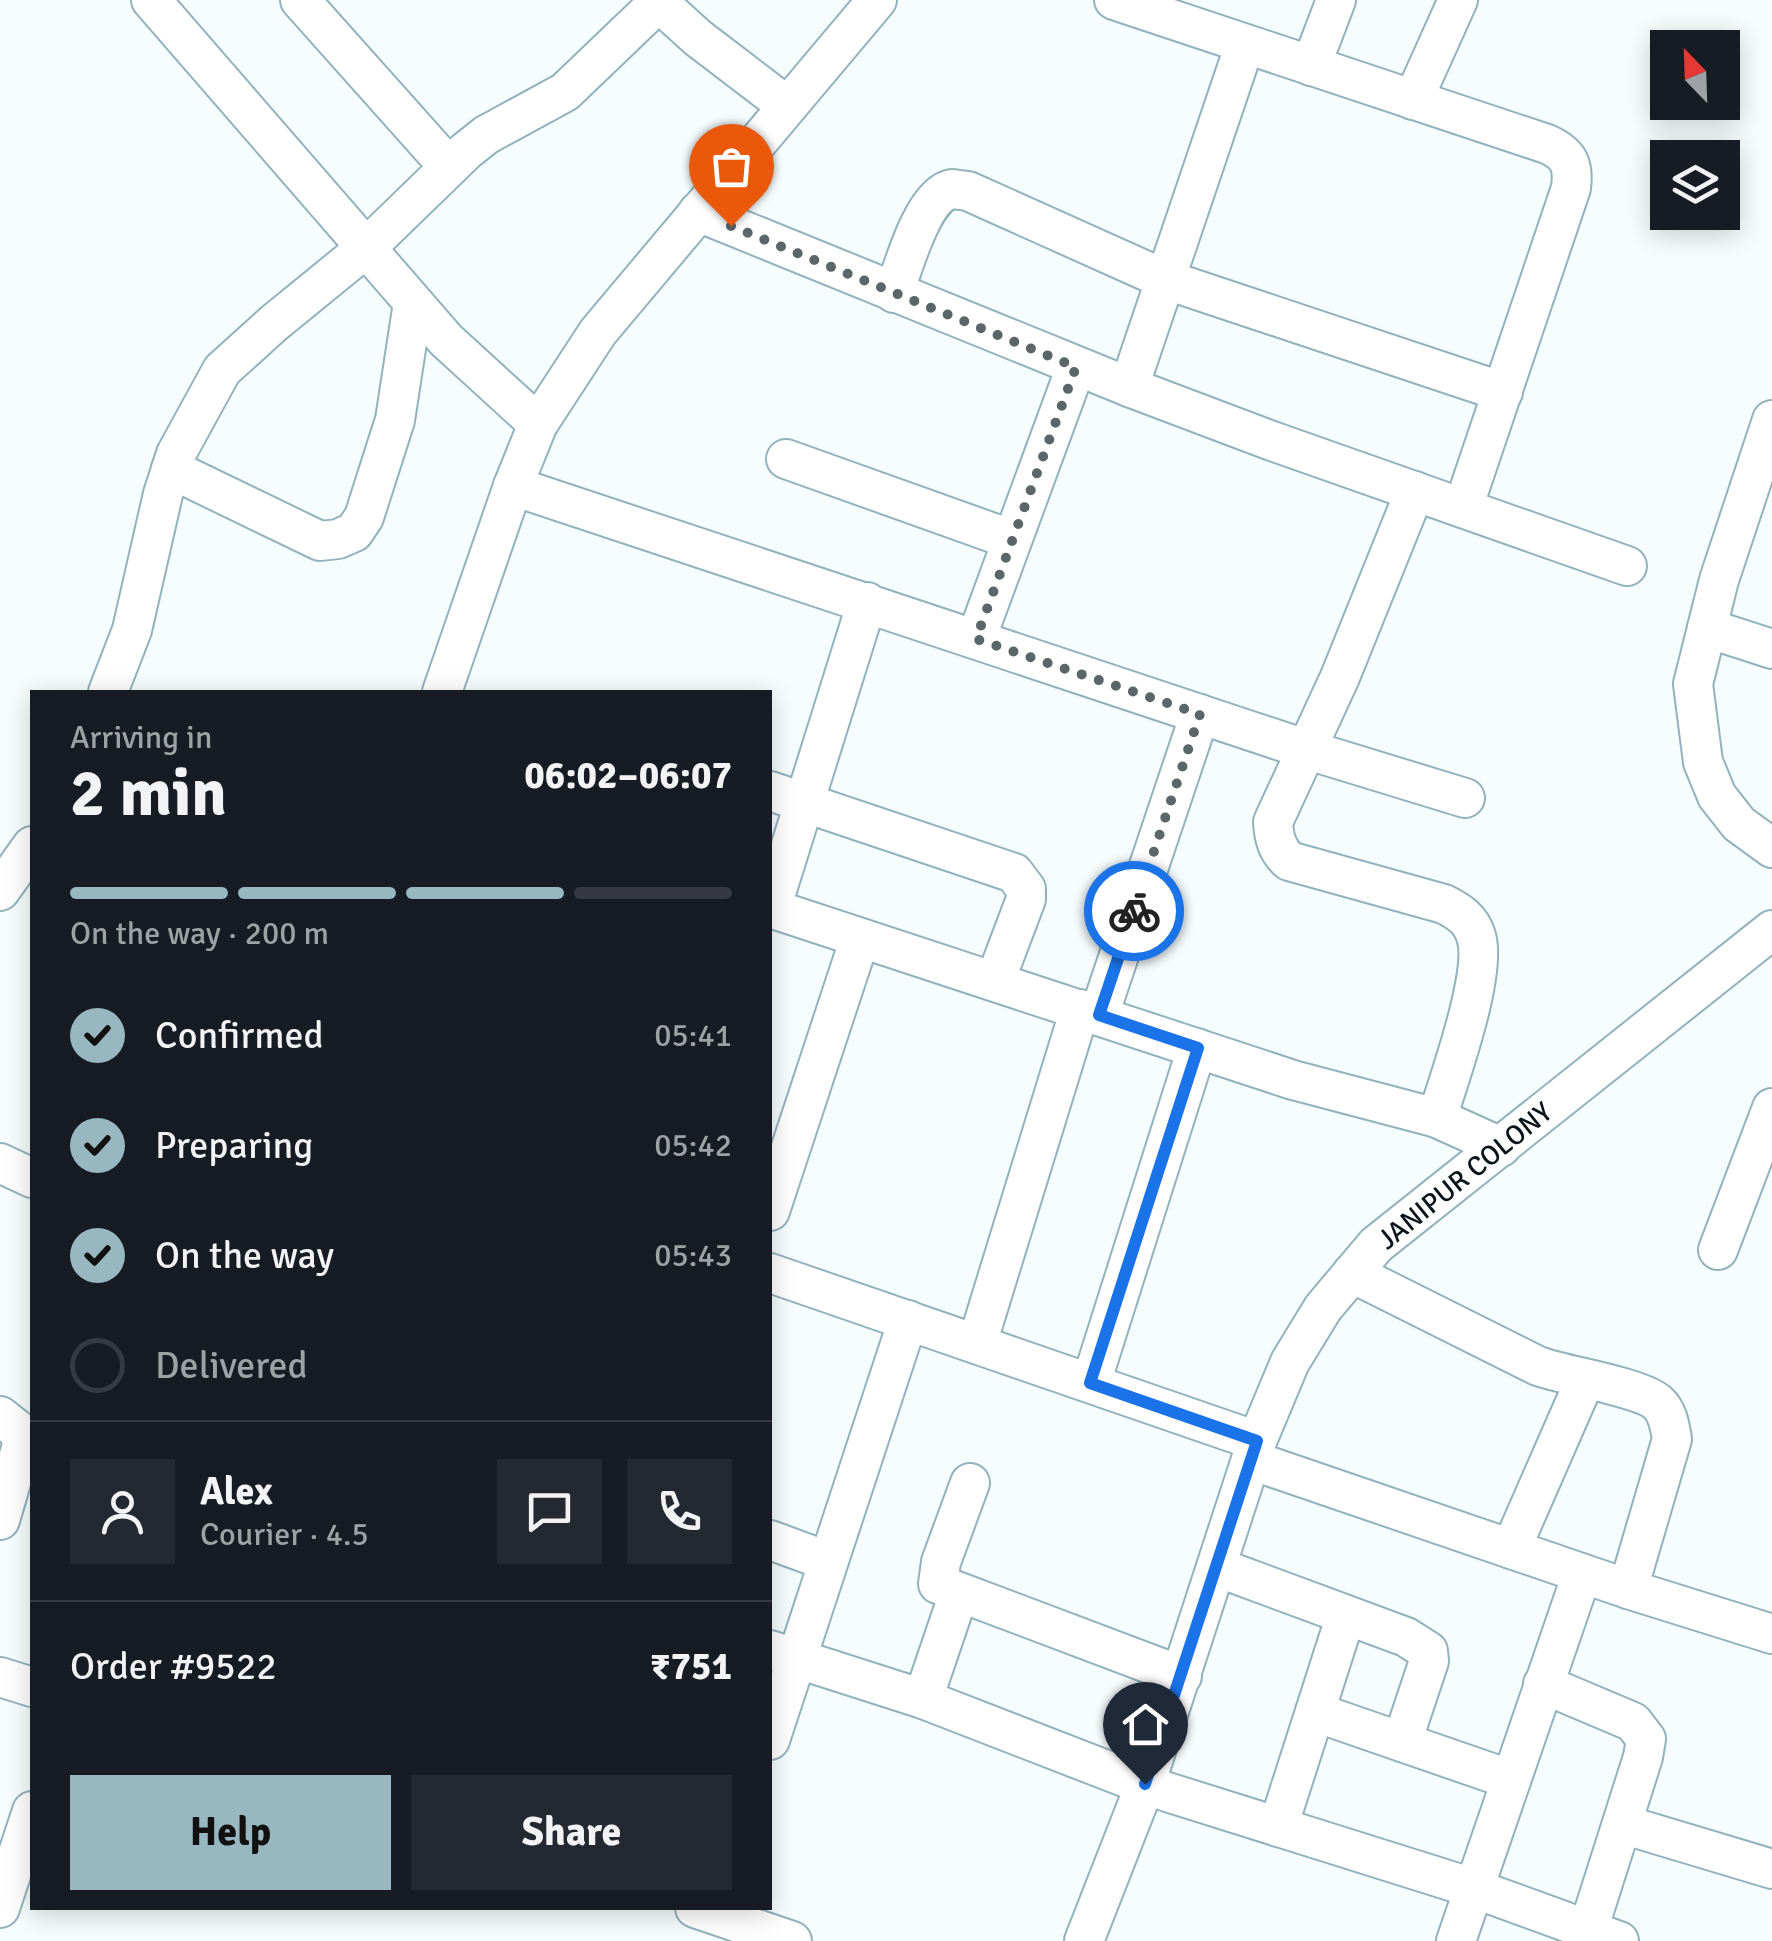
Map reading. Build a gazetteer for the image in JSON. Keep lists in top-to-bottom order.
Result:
{
  "streets": {
    "street": ["JANIPUR COLONY"]
  },
  "north": "top left",
  "page": {
    "heading": ["2 min", "Arriving in", "06:02–06:07"],
    "panel": [
      "Alex",
      "Courier · 4.5",
      "Order #9522",
      "₹751"
    ],
    "bar": "On the way · 200 m",
    "list": [
      ["Confirmed", "05:41"],
      ["Preparing", "05:42"],
      ["On the way", "05:43"],
      "Delivered"
    ],
    "buttons": ["Help", "Share"]
  }
}
